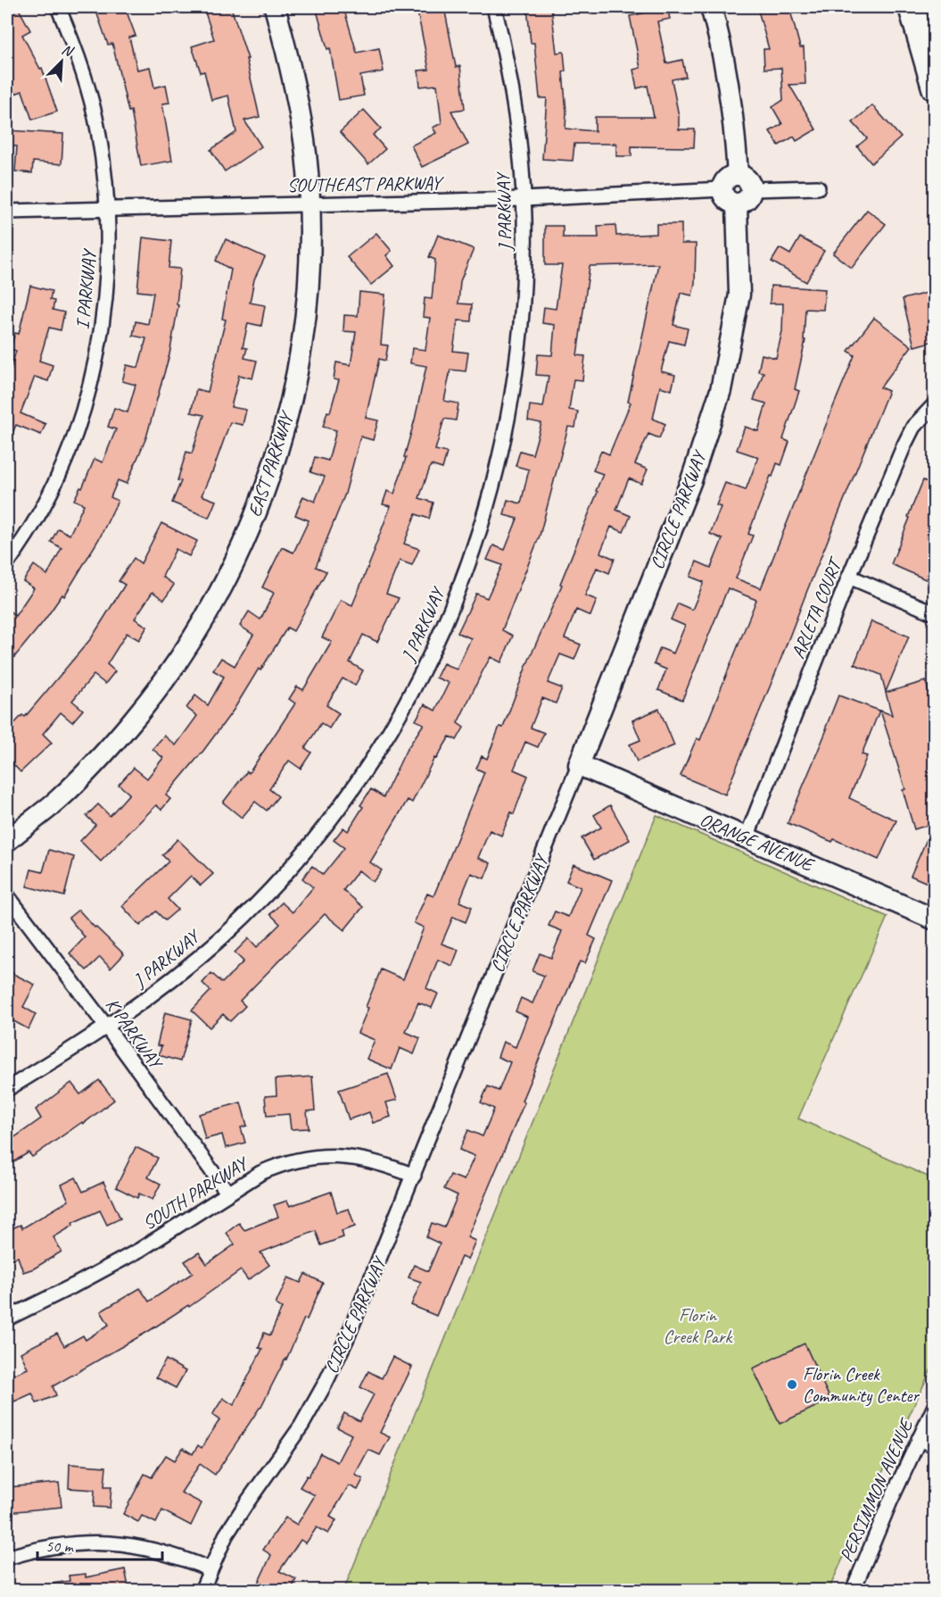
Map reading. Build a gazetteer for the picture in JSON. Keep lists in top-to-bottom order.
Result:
{
  "streets": {
    "street": [
      "SOUTHEAST PARKWAY",
      "J PARKWAY",
      "I PARKWAY",
      "EAST PARKWAY",
      "CIRCLE PARKWAY",
      "ARLETA COURT",
      "ORANGE AVENUE",
      "K PARKWAY",
      "SOUTH PARKWAY",
      "PERSIMMON AVENUE"
    ]
  },
  "crossings": [
    ["SOUTHEAST PARKWAY", "J PARKWAY"],
    ["SOUTHEAST PARKWAY", "I PARKWAY"],
    ["SOUTHEAST PARKWAY", "EAST PARKWAY"],
    ["SOUTHEAST PARKWAY", "CIRCLE PARKWAY"],
    ["J PARKWAY", "K PARKWAY"],
    ["CIRCLE PARKWAY", "ORANGE AVENUE"],
    ["CIRCLE PARKWAY", "SOUTH PARKWAY"],
    ["ARLETA COURT", "ORANGE AVENUE"],
    ["K PARKWAY", "SOUTH PARKWAY"]
  ],
  "parks": ["Florin Creek Park"],
  "places": ["Florin Creek Community Center"],
  "scale_bar": "50 m",
  "north": "top right"
}
